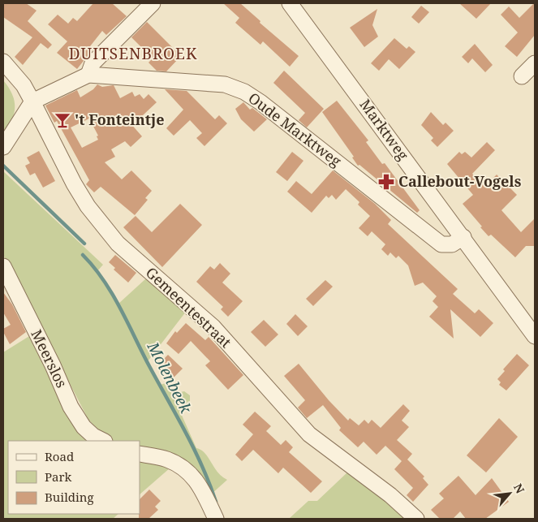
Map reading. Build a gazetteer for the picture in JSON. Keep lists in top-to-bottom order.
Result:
{
  "streets": {
    "street": [
      "Oude Marktweg",
      "Marktweg",
      "Gemeentestraat",
      "Meerslos"
    ]
  },
  "crossings": [
    ["Oude Marktweg", "Marktweg"],
    ["Oude Marktweg", "Gemeentestraat"]
  ],
  "districts": ["DUITSENBROEK"],
  "water": ["Molenbeek"],
  "places": {
    "bar": ["'t Fonteintje"],
    "pharmacy": ["Callebout-Vogels"]
  },
  "legend": ["Road", "Park", "Building"],
  "north": "top right"
}
